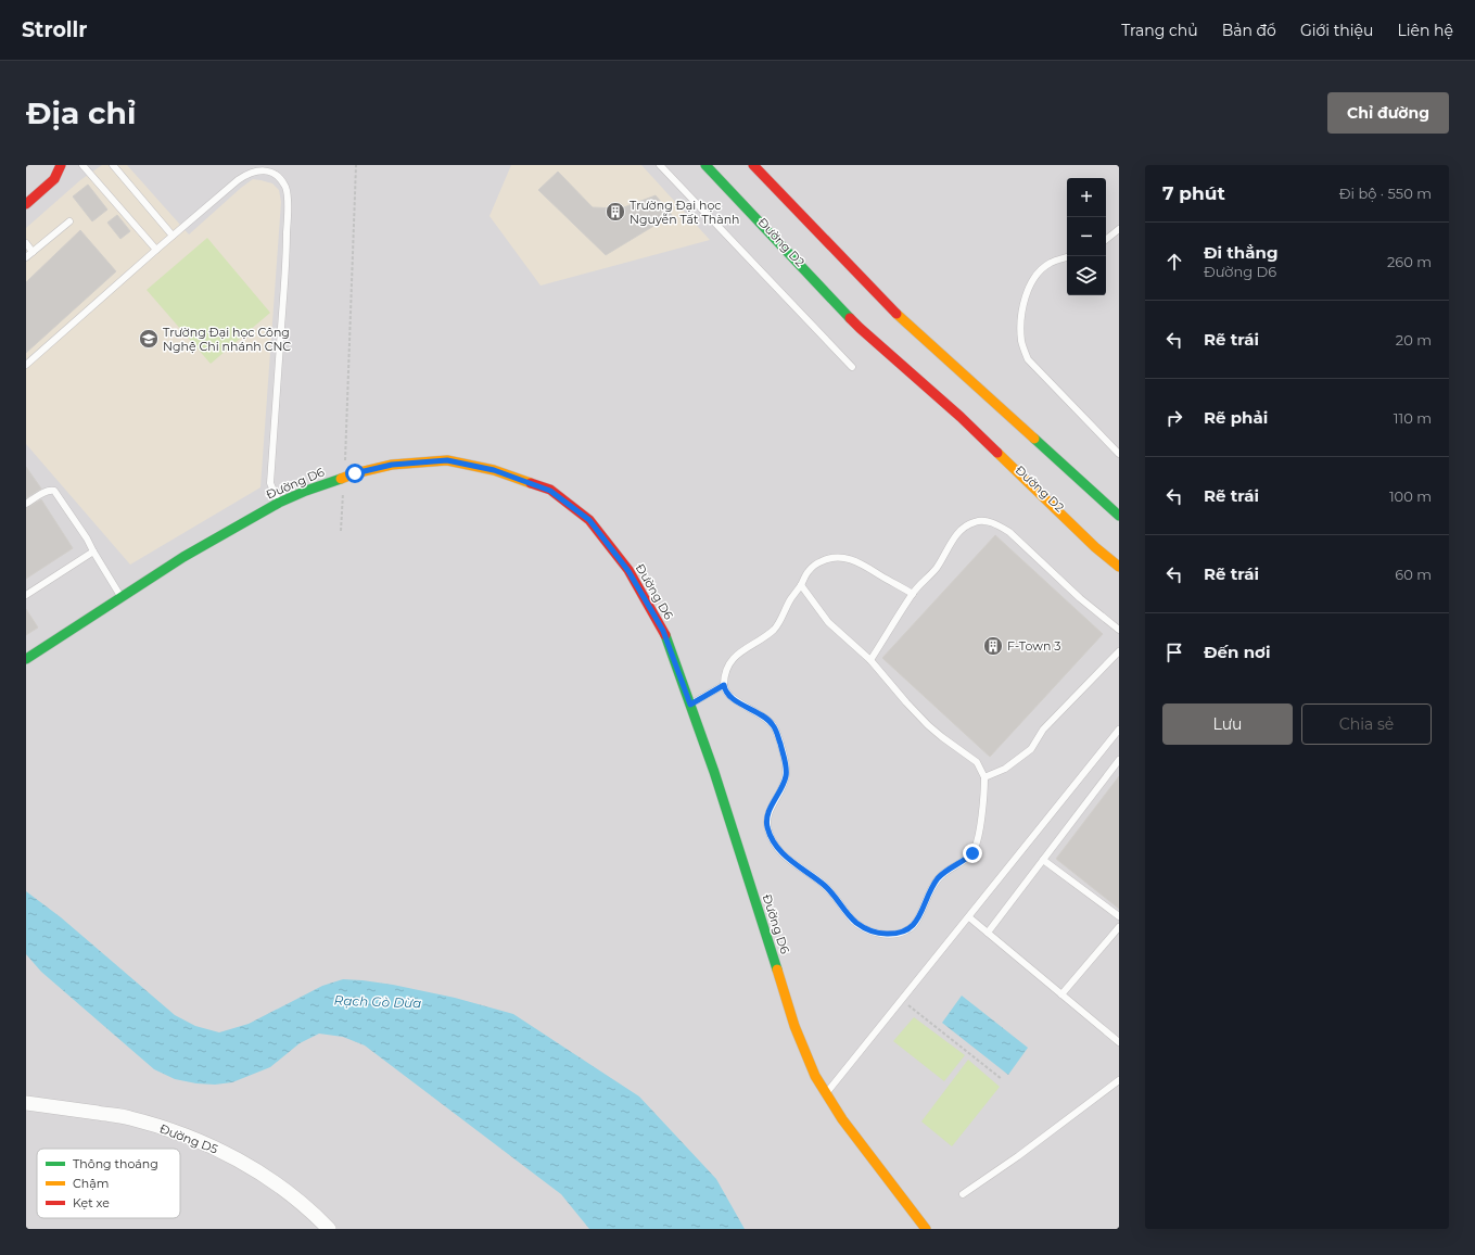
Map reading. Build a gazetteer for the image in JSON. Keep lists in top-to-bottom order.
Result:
{
  "streets": {
    "main road": ["Đường D2", "Đường D6"],
    "street": ["Đường D5"]
  },
  "water": ["Rạch Gò Dừa"],
  "places": {
    "building": ["Trường Đại học Nguyễn Tất Thành", "F-Town 3"],
    "school or university": ["Trường Đại học Công Nghệ Chi nhánh CNC"]
  },
  "legend": ["Thông thoáng", "Chậm", "Kẹt xe"],
  "page": {
    "header": "Strollr",
    "nav": [
      "Trang chủ",
      "Bản đồ",
      "Giới thiệu",
      "Liên hệ"
    ],
    "buttons": [
      "Chỉ đường",
      ["Lưu", "Chia sẻ"]
    ],
    "title": "Địa chỉ",
    "heading": ["7 phút", "Đi bộ · 550 m"],
    "map_buttons": ["+", "−"],
    "list": [
      ["Đi thẳng", "Đường D6", "260 m"],
      ["Rẽ trái", "20 m"],
      ["Rẽ phải", "110 m"],
      ["Rẽ trái", "100 m"],
      ["Rẽ trái", "60 m"],
      "Đến nơi"
    ]
  }
}
